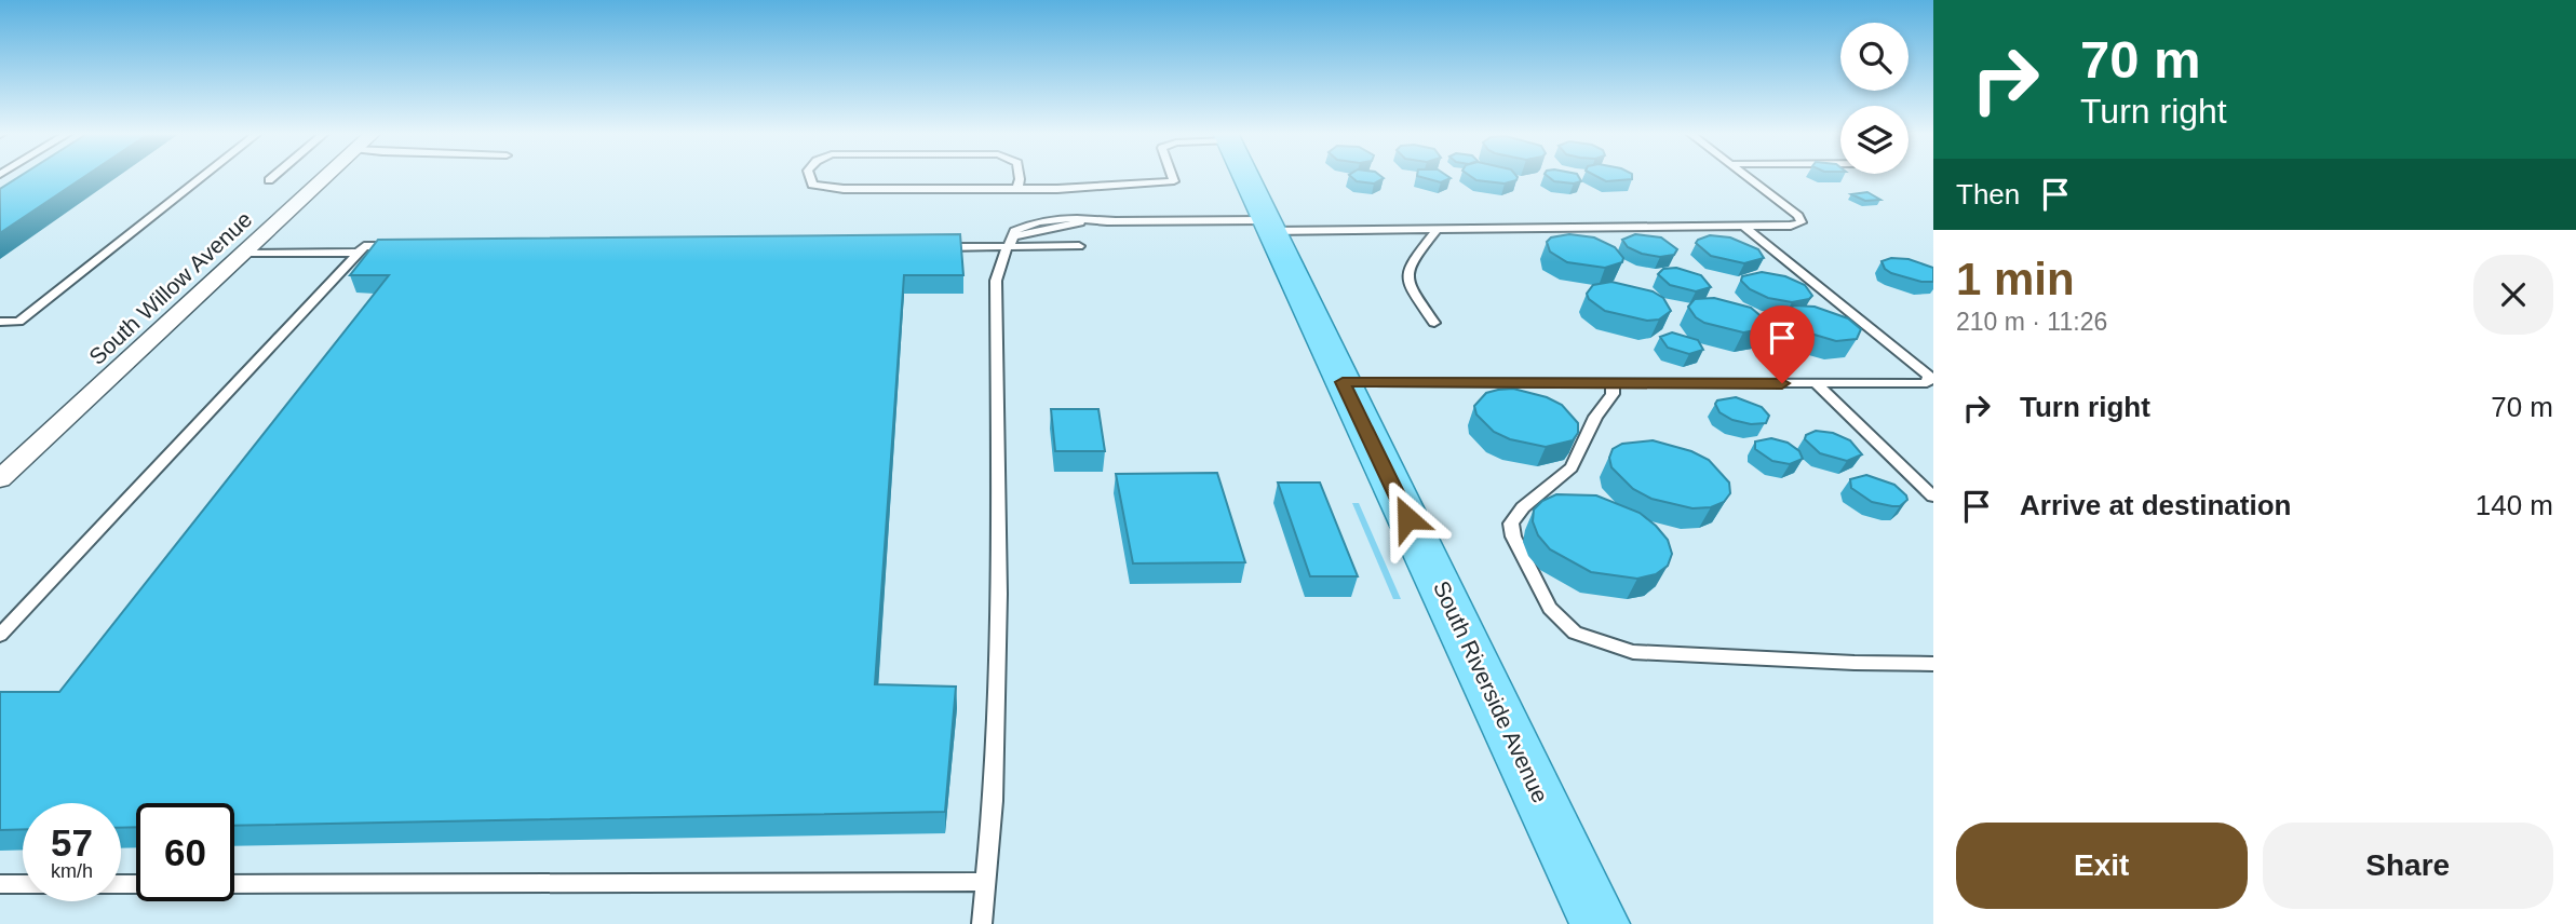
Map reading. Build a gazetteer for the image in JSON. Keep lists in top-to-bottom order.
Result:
{
  "streets": {
    "main road": ["South Riverside Avenue"],
    "street": ["South Willow Avenue"]
  },
  "page": {
    "turn": ["70 m", "Turn right"],
    "then": "Then",
    "heading": ["1 min", "210 m · 11:26"],
    "list": [
      {
        "name": "Turn right",
        "value": "70 m"
      },
      {
        "name": "Arrive at destination",
        "value": "140 m"
      }
    ],
    "speed": "57 km/h",
    "limit": "60",
    "buttons": ["Exit", "Share"]
  }
}
